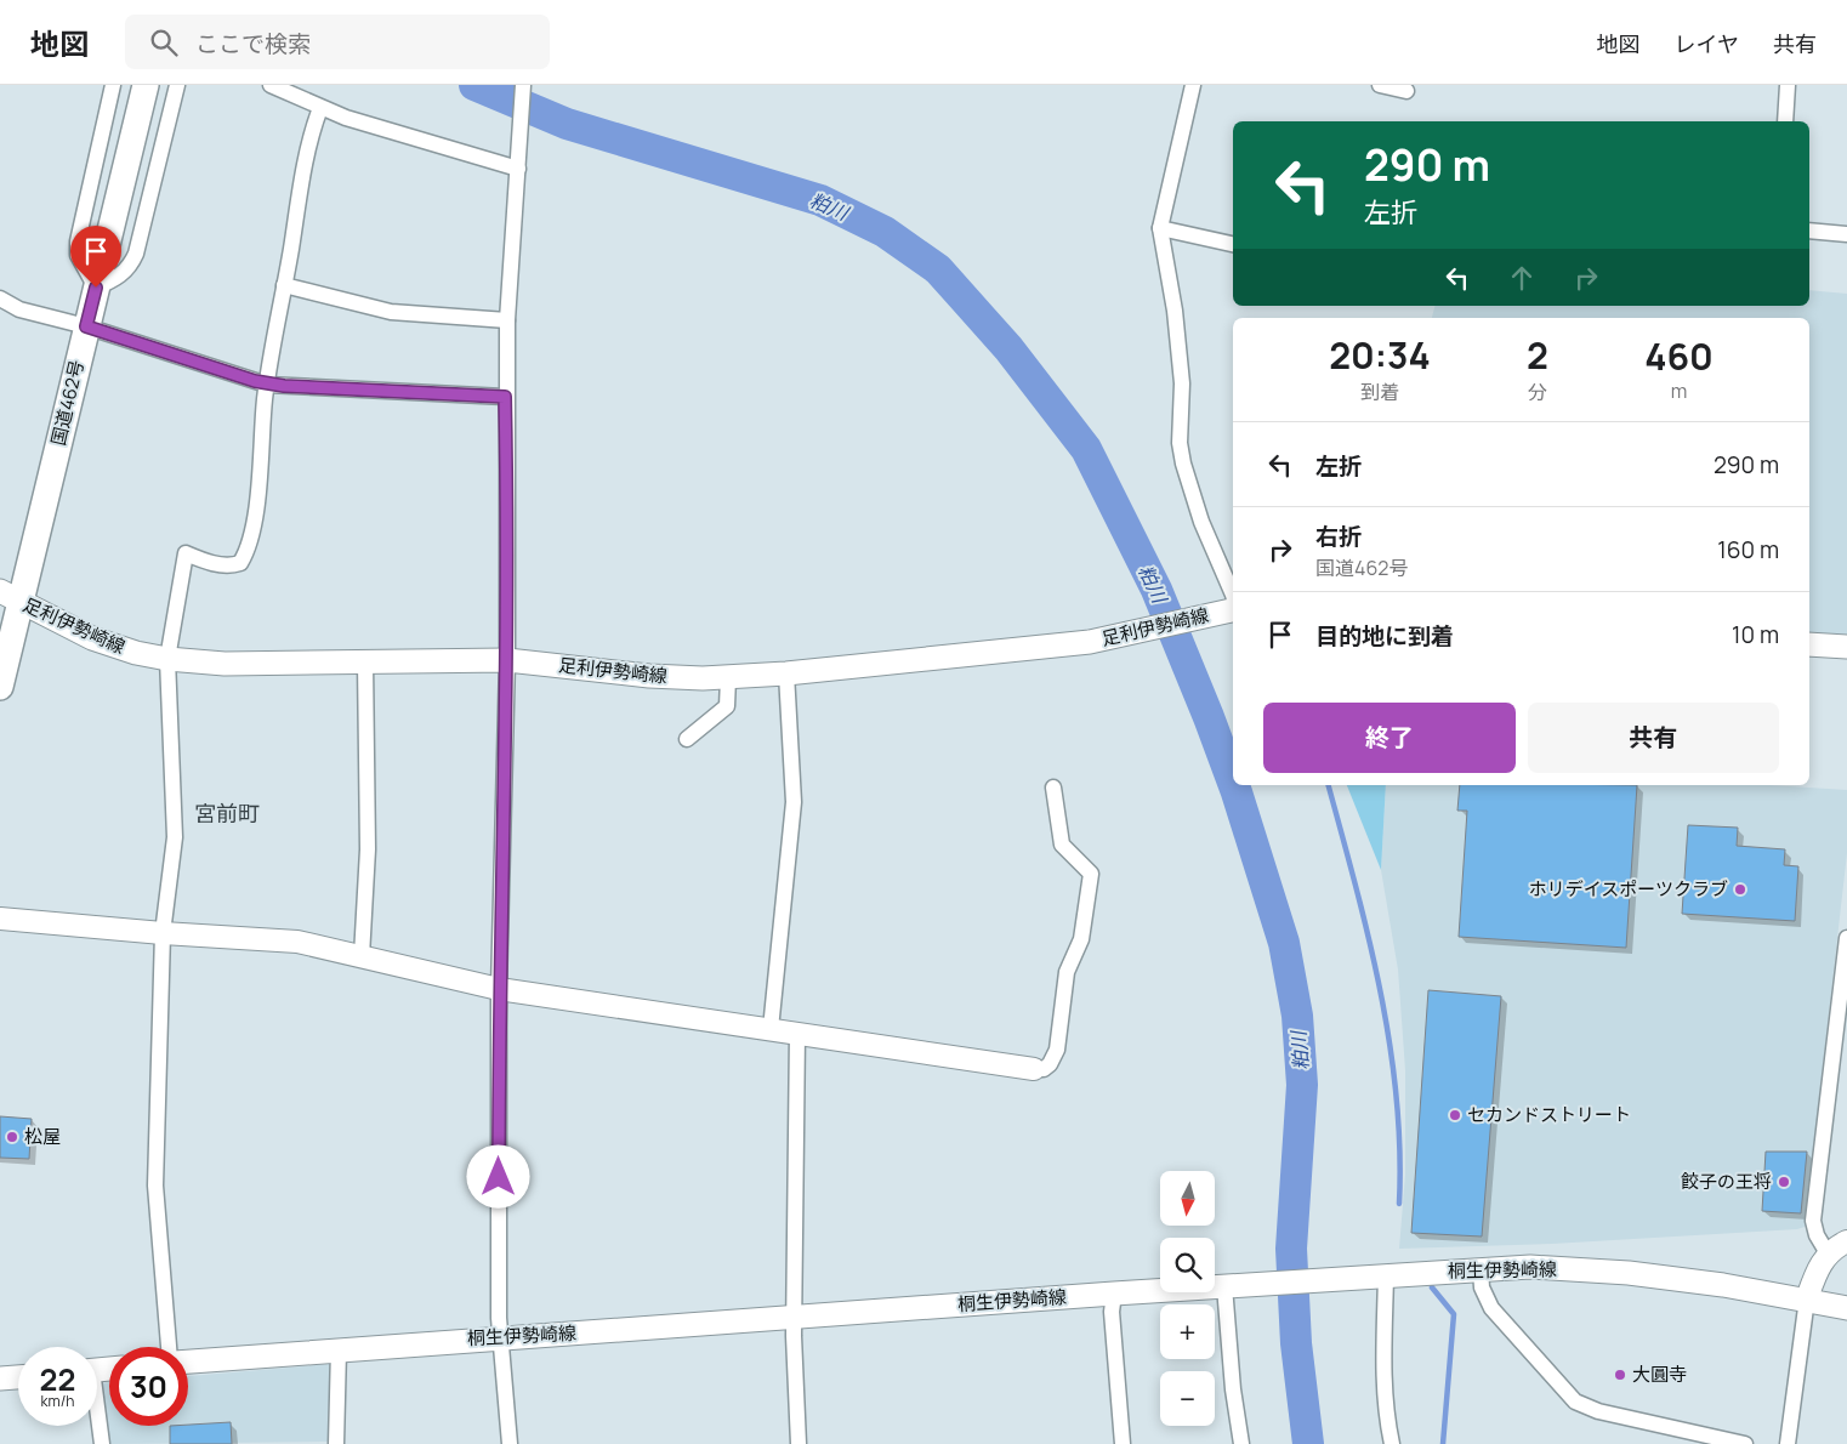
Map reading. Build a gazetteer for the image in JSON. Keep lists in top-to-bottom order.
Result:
{
  "streets": {
    "highway": ["国道462号"],
    "main road": ["足利伊勢崎線", "桐生伊勢崎線"]
  },
  "crossings": [
    ["国道462号", "足利伊勢崎線"]
  ],
  "districts": ["宮前町"],
  "water": ["粕川"],
  "places": [
    "ホリデイスポーツクラブ",
    "セカンドストリート",
    "松屋",
    "餃子の王将",
    "大圓寺"
  ],
  "north": "bottom",
  "page": {
    "header": "地図",
    "search": "ここで検索",
    "nav": ["地図", "レイヤ", "共有"],
    "turn": ["290 m", "左折"],
    "eta": [
      "20:34",
      "到着",
      "2",
      "分",
      "460",
      "m"
    ],
    "list": [
      {
        "name": "左折",
        "value": "290 m"
      },
      {
        "name": "右折",
        "note": "国道462号",
        "value": "160 m"
      },
      {
        "name": "目的地に到着",
        "value": "10 m"
      }
    ],
    "buttons": ["終了", "共有"],
    "map_buttons": ["+", "−"],
    "speed": "22 km/h",
    "limit": "30"
  }
}
